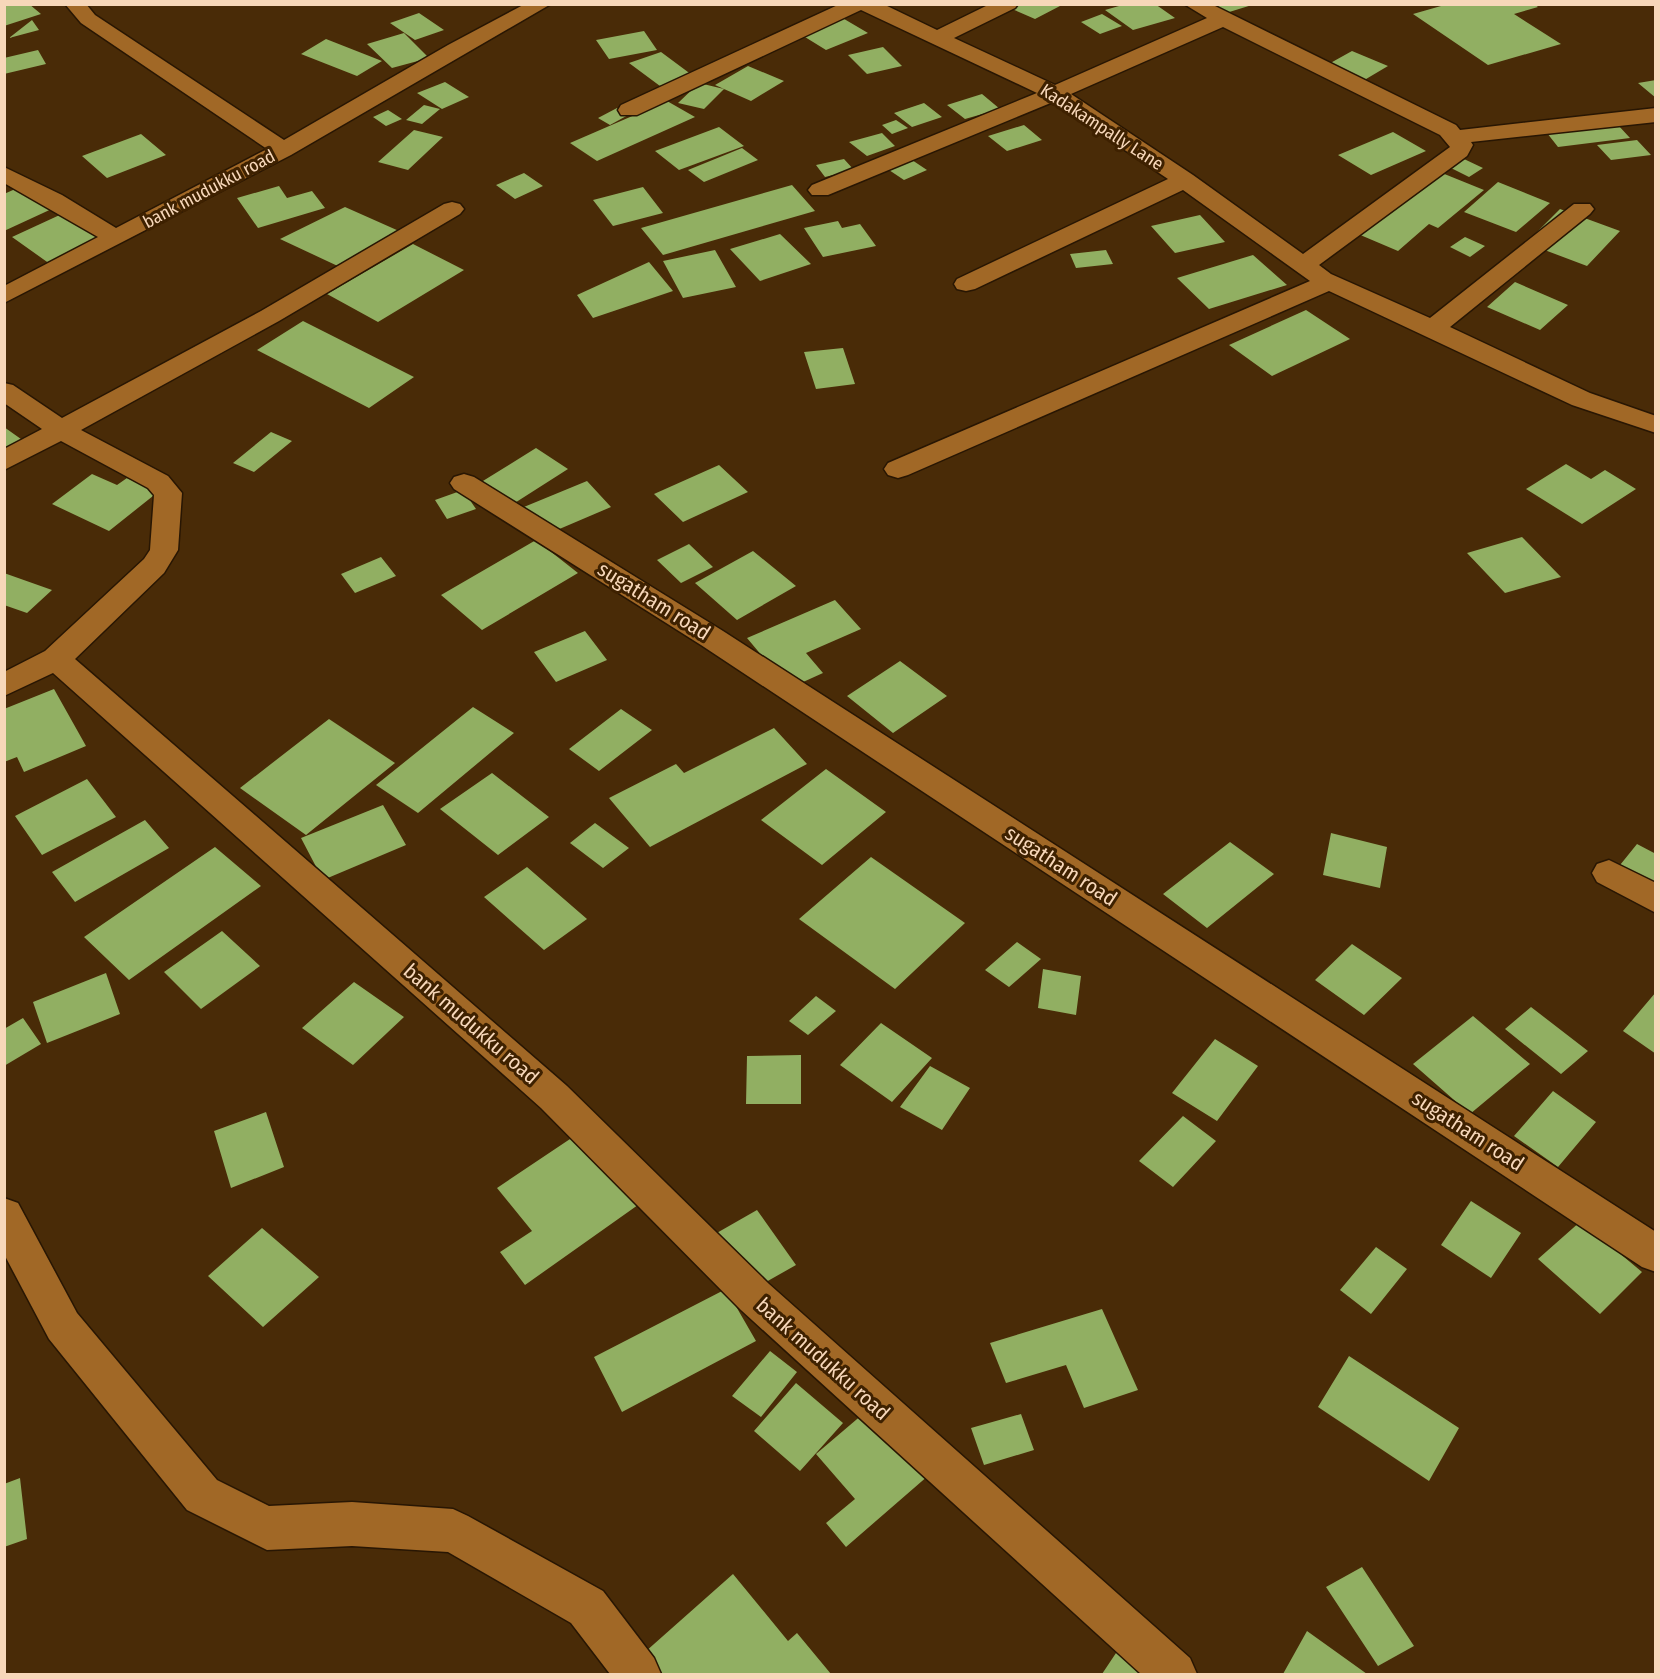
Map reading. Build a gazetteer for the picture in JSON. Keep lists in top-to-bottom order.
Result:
{
  "streets": {
    "street": ["Kadakampally Lane", "bank mudukku road", "sugatham road"]
  }
}
